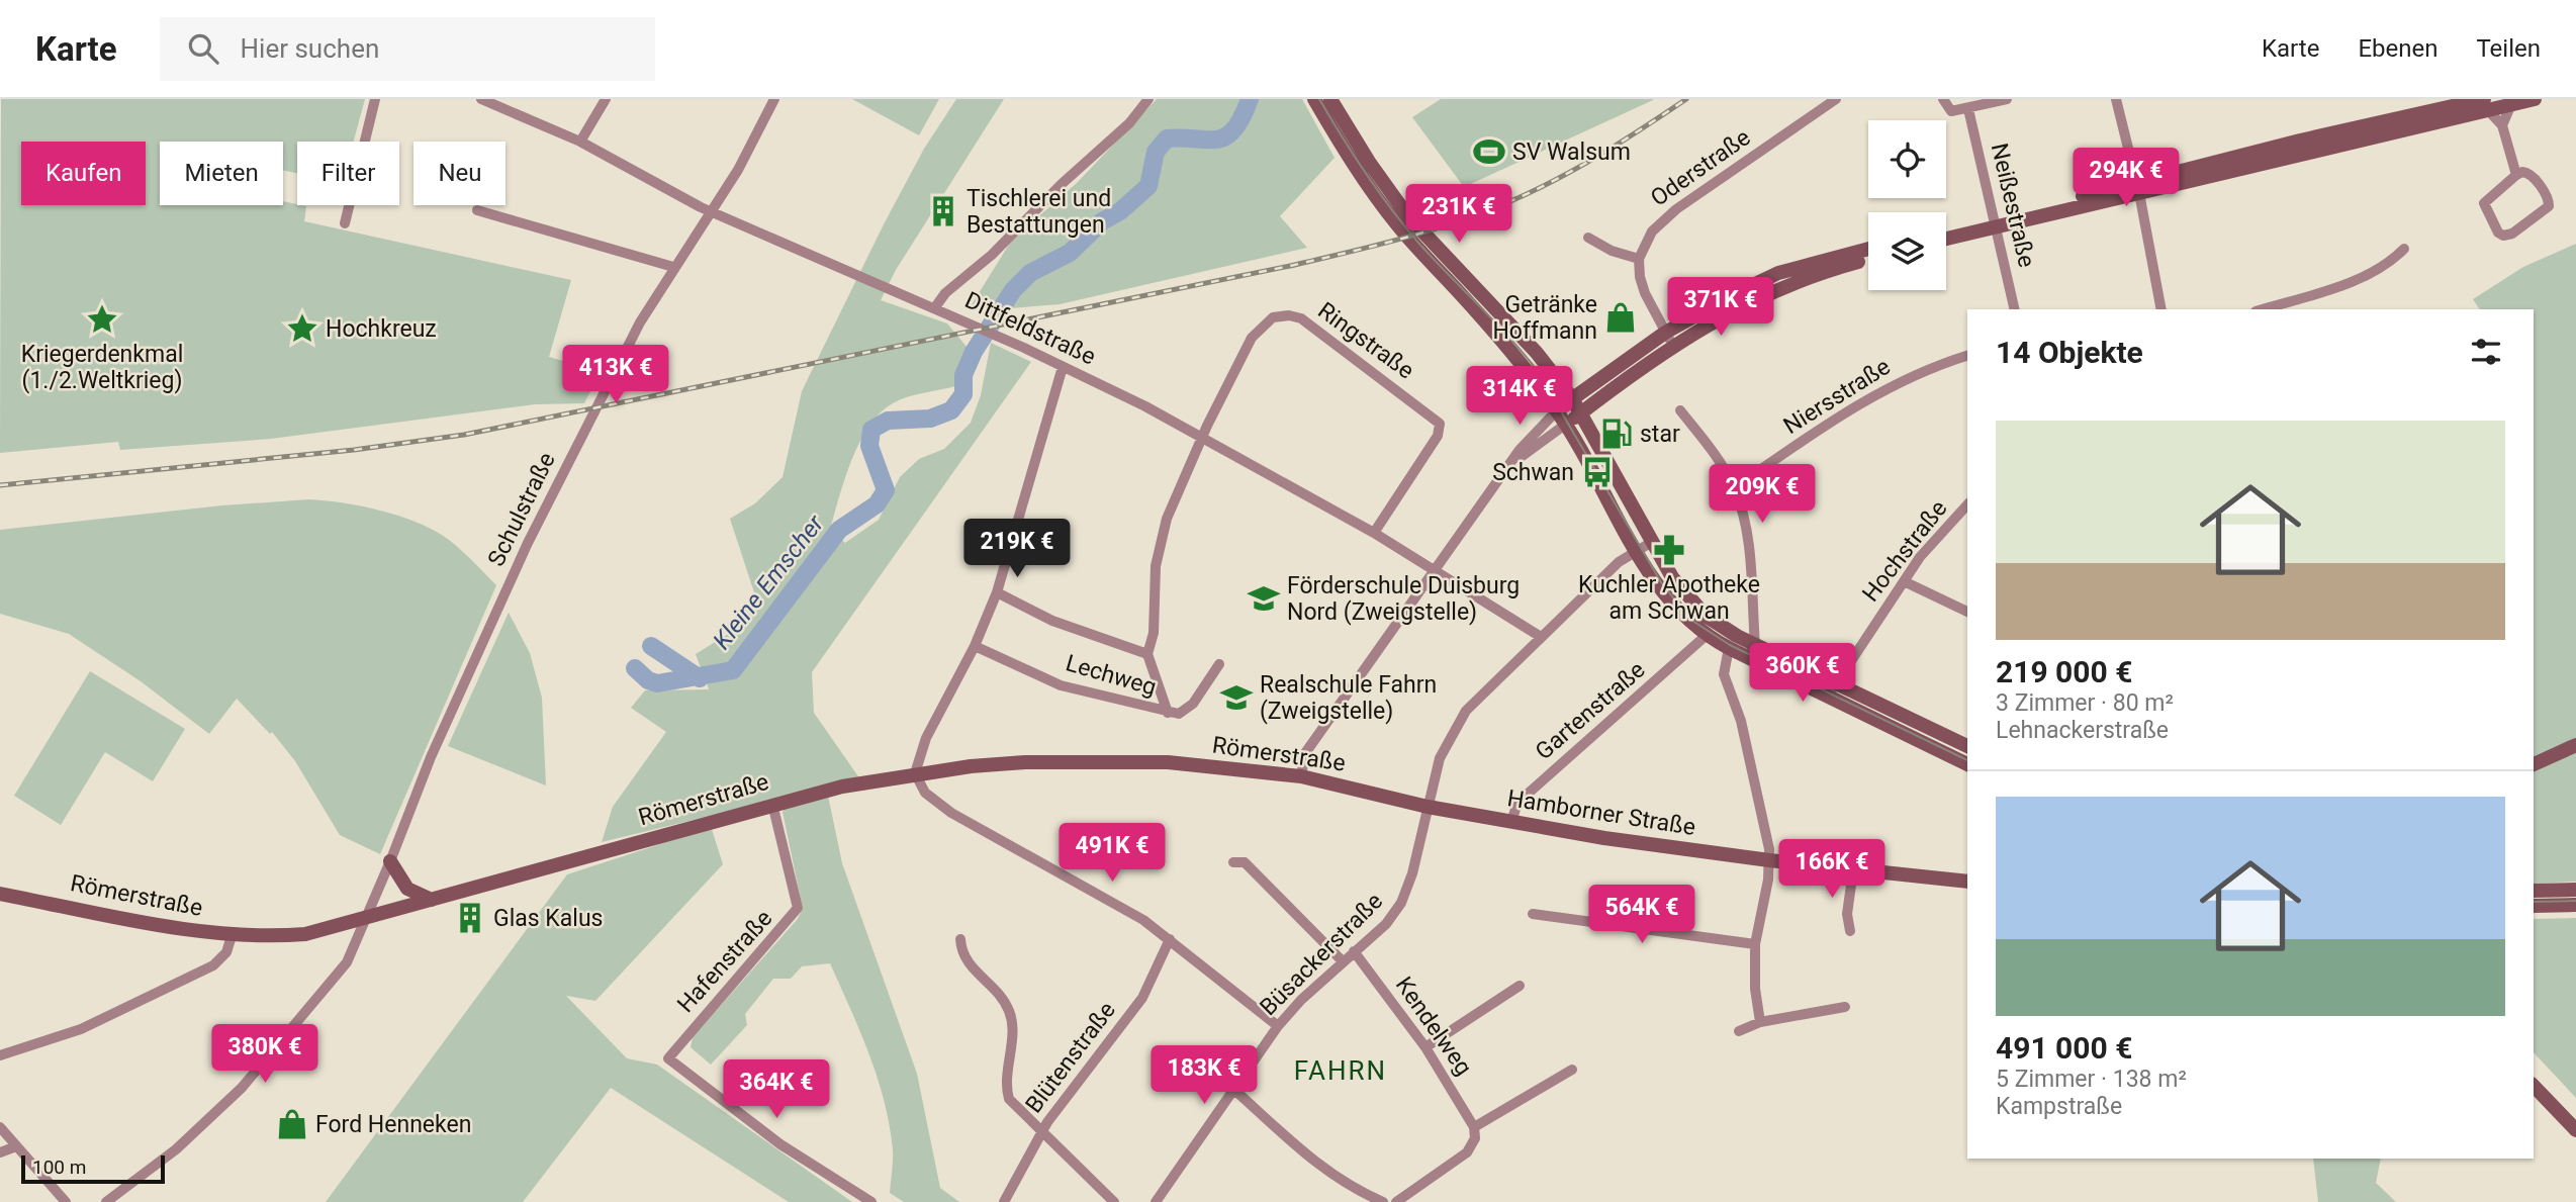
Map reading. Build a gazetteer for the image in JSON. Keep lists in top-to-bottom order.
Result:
{
  "streets": {
    "street": [
      "Oderstraße",
      "Neißestraße",
      "Dittfeldstraße",
      "Ringstraße",
      "Niersstraße",
      "Schulstraße",
      "Hochstraße",
      "Lechweg",
      "Gartenstraße",
      "Römerstraße",
      "Hamborner Straße",
      "Büsackerstraße",
      "Hafenstraße",
      "Kendelweg",
      "Blütenstraße"
    ]
  },
  "crossings": [
    ["Dittfeldstraße", "Ringstraße"],
    ["Dittfeldstraße", "Schulstraße"],
    ["Dittfeldstraße", "Büsackerstraße"],
    ["Schulstraße", "Römerstraße"],
    ["Gartenstraße", "Hamborner Straße"],
    ["Römerstraße", "Hamborner Straße"],
    ["Römerstraße", "Büsackerstraße"],
    ["Römerstraße", "Hafenstraße"],
    ["Hamborner Straße", "Büsackerstraße"],
    ["Büsackerstraße", "Kendelweg"]
  ],
  "districts": ["FAHRN"],
  "water": ["Kleine Emscher"],
  "places": {
    "sports": ["SV Walsum"],
    "building": ["Tischlerei und Bestattungen", "Glas Kalus"],
    "shop": ["Getränke Hoffmann", "Ford Henneken"],
    "place": ["Kriegerdenkmal (1./2.Weltkrieg)", "Hochkreuz"],
    "fuel station": ["star"],
    "bus stop": ["Schwan"],
    "pharmacy": ["Kuchler Apotheke am Schwan"],
    "school or university": ["Förderschule Duisburg Nord (Zweigstelle)", "Realschule Fahrn (Zweigstelle)"]
  },
  "scale_bar": "100 m",
  "page": {
    "header": "Karte",
    "search": "Hier suchen",
    "nav": ["Karte", "Ebenen", "Teilen"],
    "chip": [
      "Kaufen",
      "Mieten",
      "Filter",
      "Neu"
    ],
    "price": [
      "294K €",
      "231K €",
      "371K €",
      "413K €",
      "314K €",
      "209K €",
      "219K €",
      "360K €",
      "491K €",
      "166K €",
      "564K €",
      "380K €",
      "183K €",
      "364K €"
    ],
    "heading": "14 Objekte",
    "list": [
      {
        "name": "219 000 €",
        "note": "3 Zimmer · 80 m² · Lehnackerstraße"
      },
      {
        "name": "491 000 €",
        "note": "5 Zimmer · 138 m² · Kampstraße"
      }
    ],
    "scale": "100 m"
  }
}
